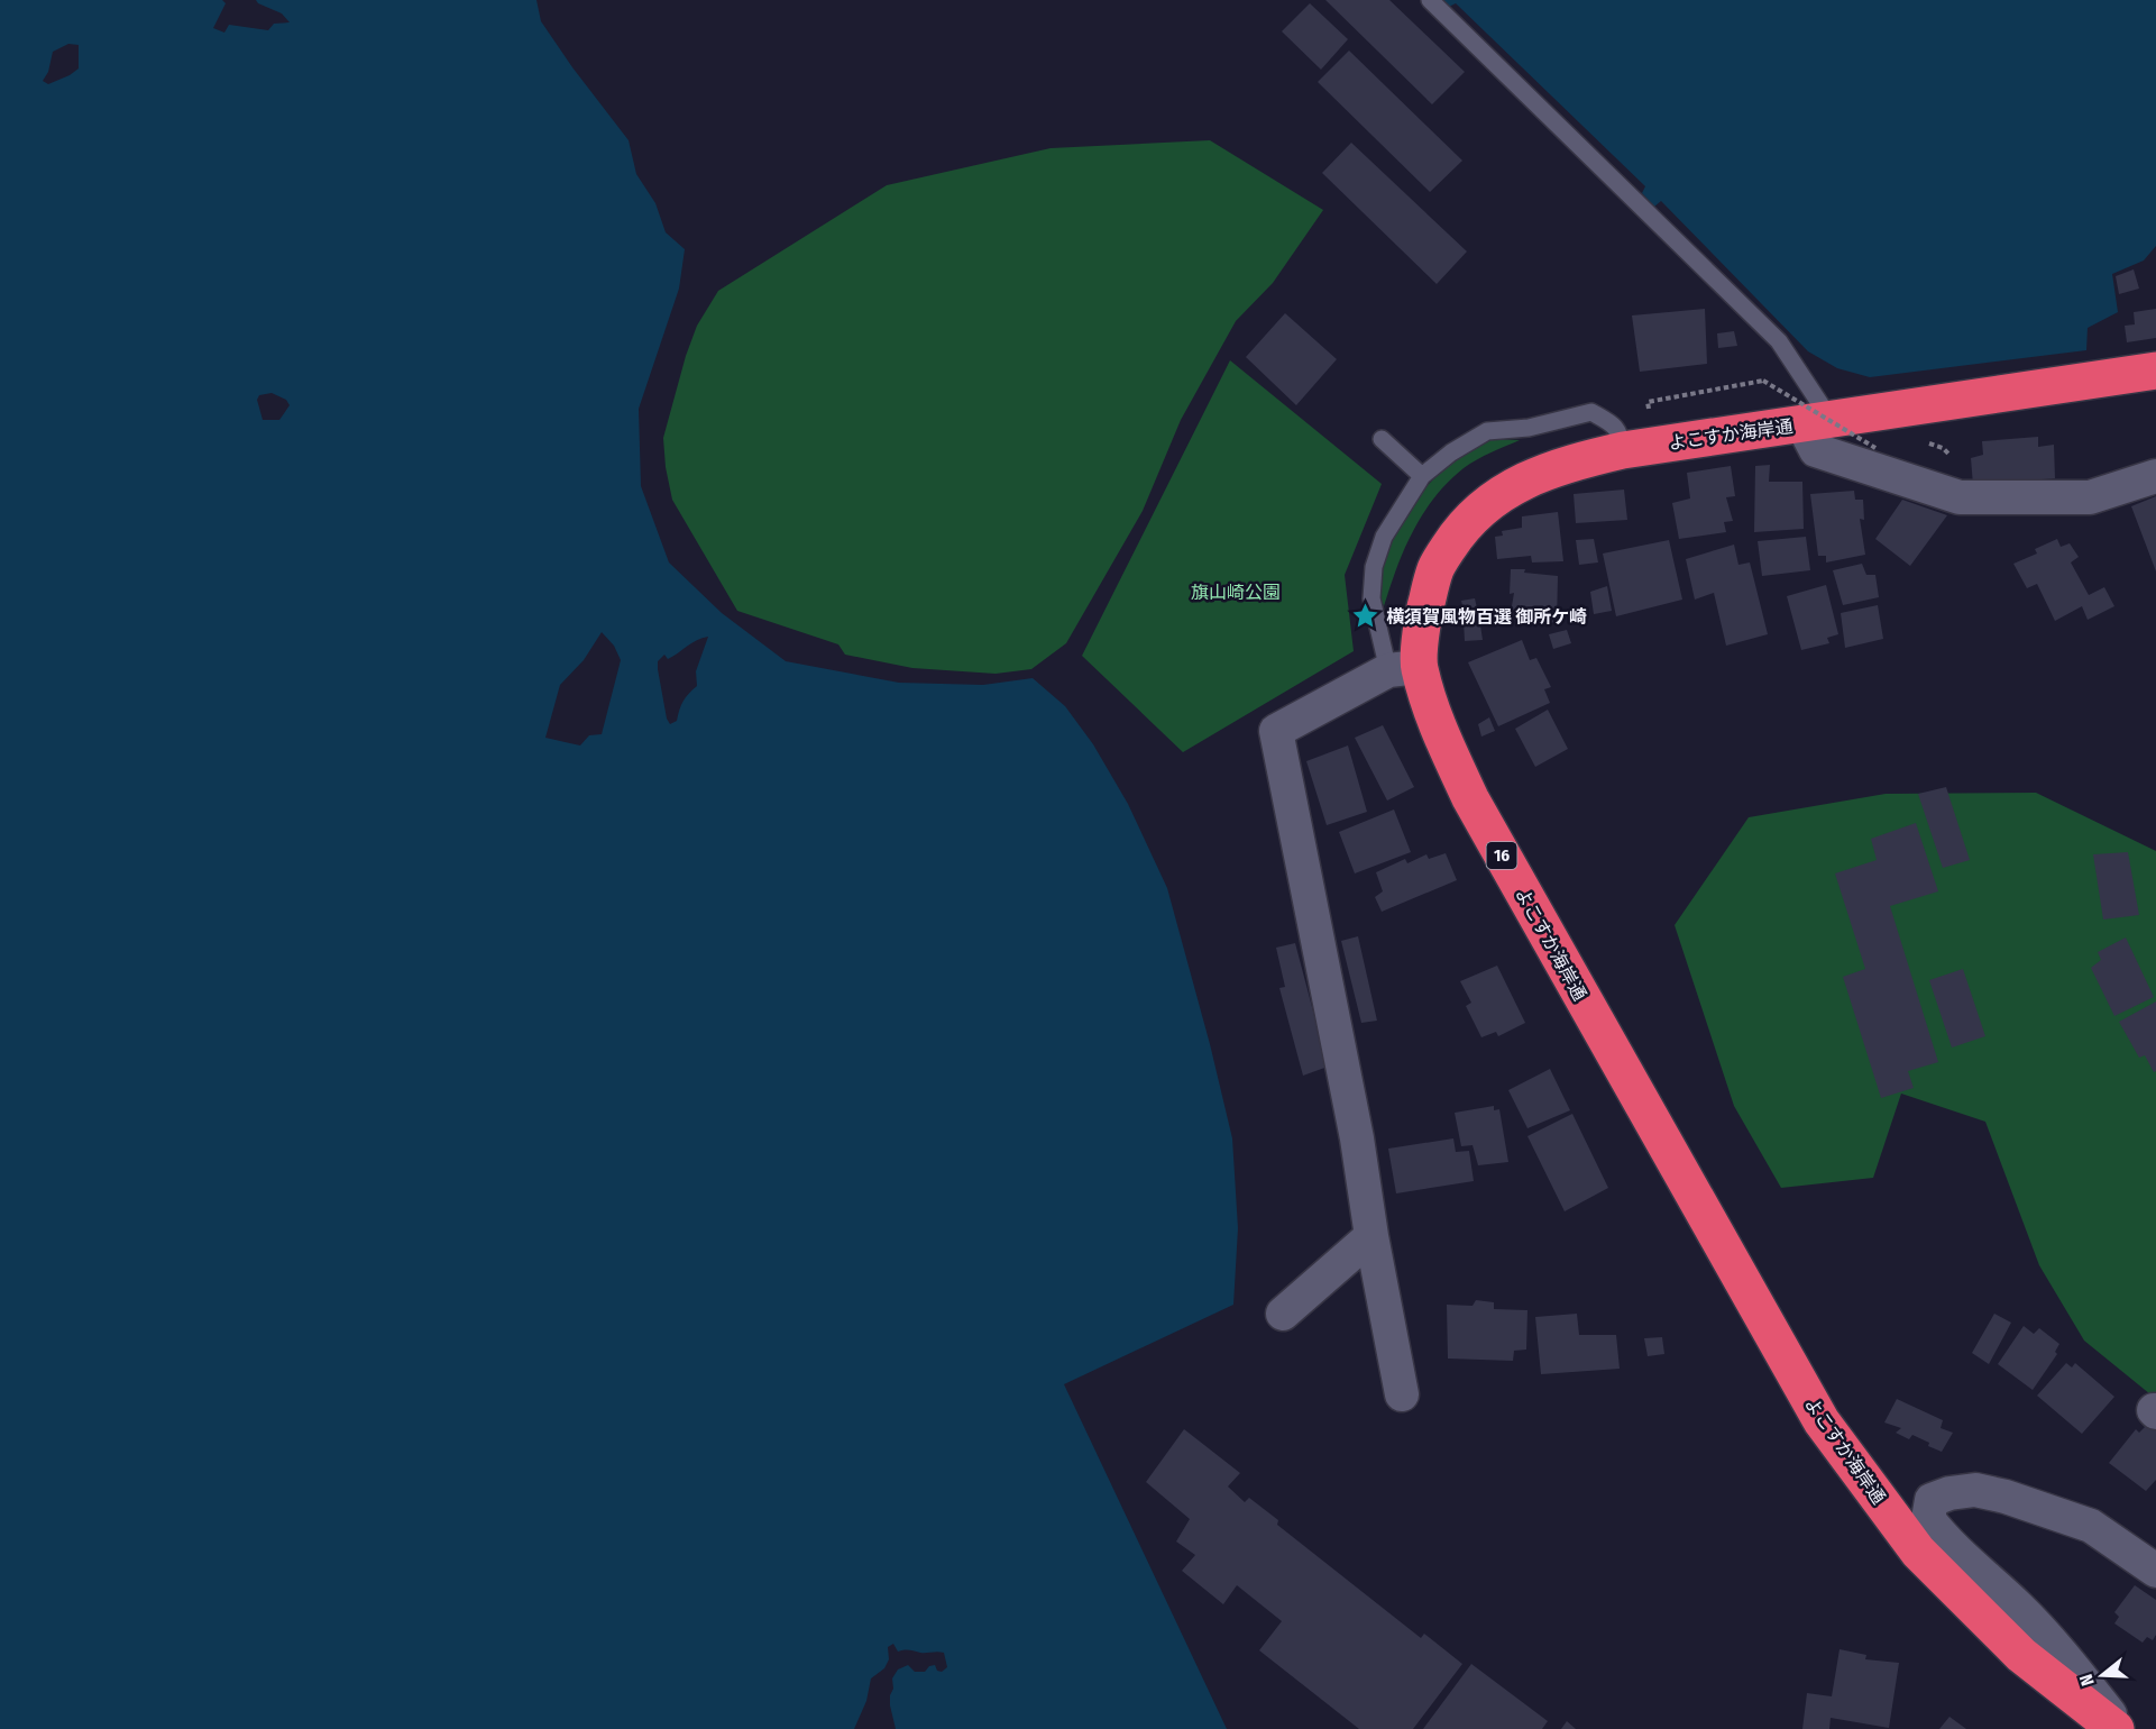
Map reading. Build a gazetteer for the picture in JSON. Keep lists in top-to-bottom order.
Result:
{
  "streets": {
    "highway": ["よこすか海岸通", "16"]
  },
  "parks": ["旗山崎公園"],
  "places": {
    "place": ["横須賀風物百選 御所ケ崎"]
  },
  "north": "left"
}
